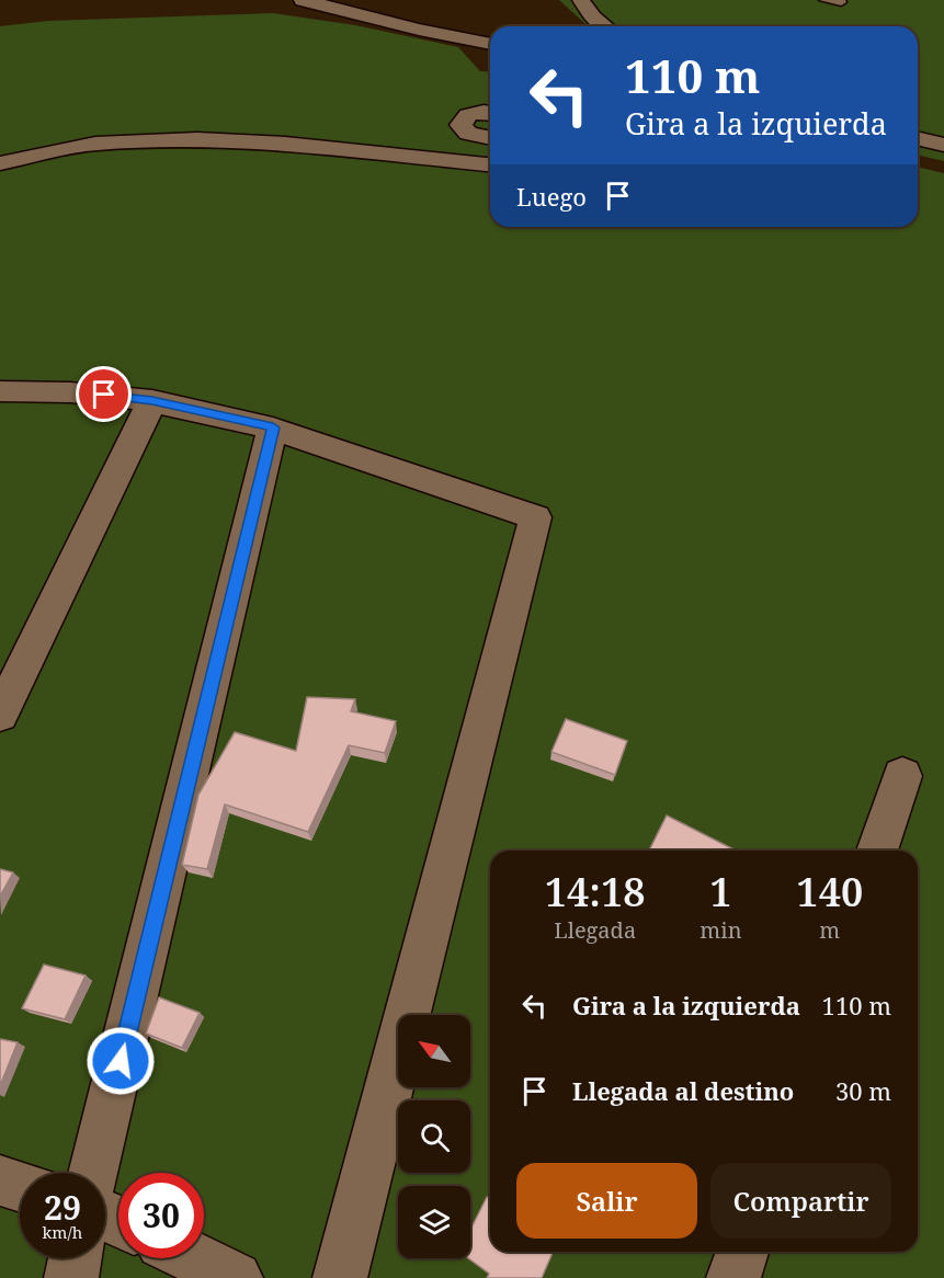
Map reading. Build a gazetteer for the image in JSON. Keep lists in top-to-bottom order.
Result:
{
  "north": "top left",
  "page": {
    "turn": ["110 m", "Gira a la izquierda"],
    "then": "Luego",
    "eta": [
      "14:18",
      "Llegada",
      "1",
      "min",
      "140",
      "m"
    ],
    "list": [
      {
        "name": "Gira a la izquierda",
        "value": "110 m"
      },
      {
        "name": "Llegada al destino",
        "value": "30 m"
      }
    ],
    "buttons": ["Salir", "Compartir"],
    "speed": "29 km/h",
    "limit": "30"
  }
}
